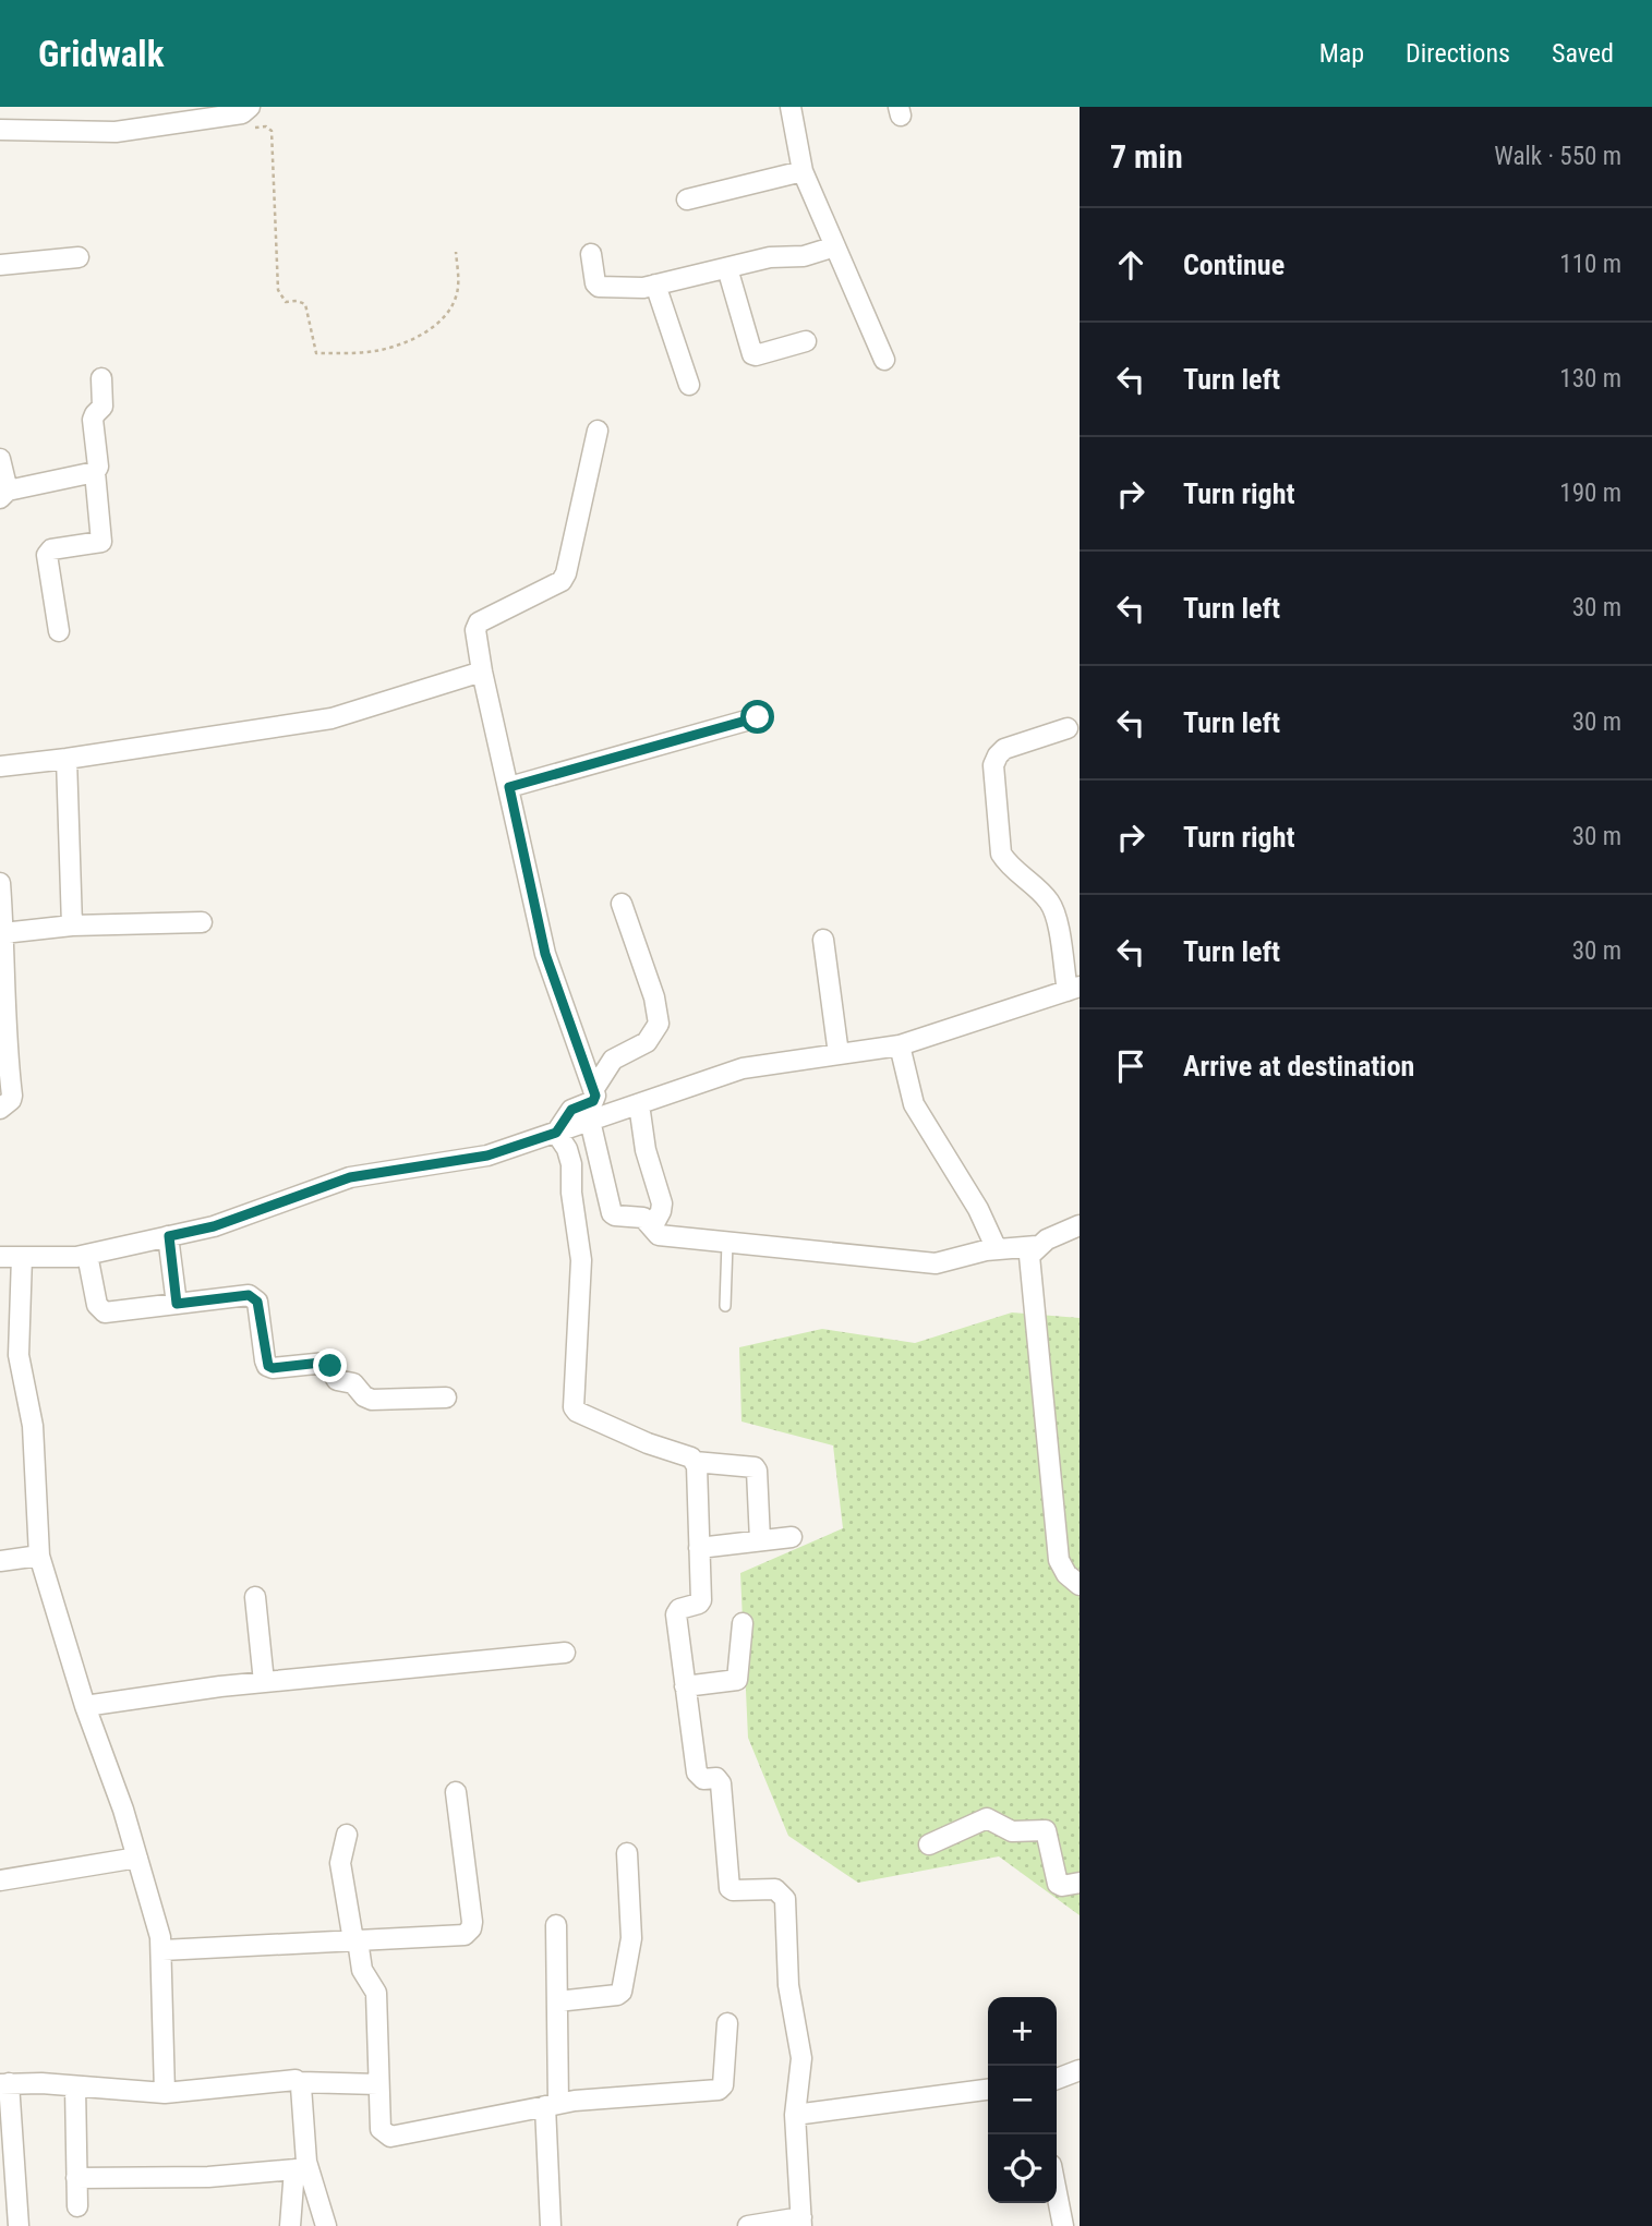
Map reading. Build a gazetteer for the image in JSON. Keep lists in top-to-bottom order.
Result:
{
  "page": {
    "header": "Gridwalk",
    "nav": ["Map", "Directions", "Saved"],
    "heading": ["7 min", "Walk · 550 m"],
    "list": [
      ["Continue", "110 m"],
      ["Turn left", "130 m"],
      ["Turn right", "190 m"],
      ["Turn left", "30 m"],
      ["Turn left", "30 m"],
      ["Turn right", "30 m"],
      ["Turn left", "30 m"],
      "Arrive at destination"
    ],
    "map_buttons": ["+", "−"]
  }
}
